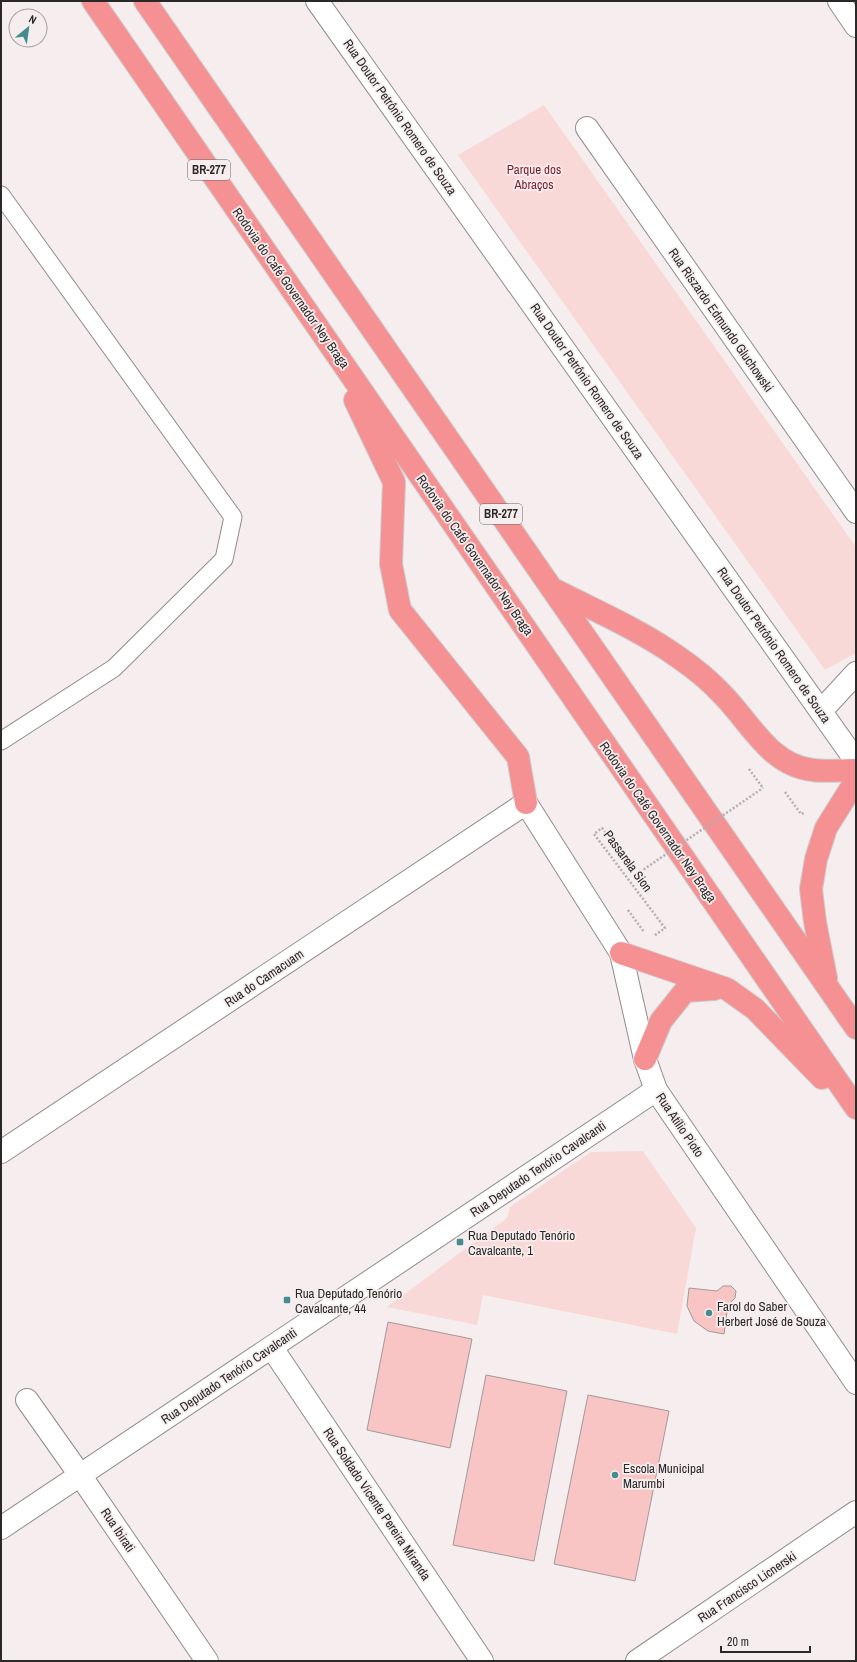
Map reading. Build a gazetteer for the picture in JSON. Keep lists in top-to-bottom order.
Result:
{
  "streets": {
    "highway": ["BR-277", "Rodovia do Café Governador Ney Braga"],
    "street": [
      "Rua Doutor Petrônio Romero de Souza",
      "Rua Riszardo Edmundo Gluchowski",
      "Rua do Camacuam",
      "Rua Atílio Pioto",
      "Rua Deputado Tenório Cavalcanti",
      "Rua Soldado Vicente Pereira Miranda",
      "Rua Ibirati",
      "Rua Francisco Licnerski"
    ],
    "path": ["Passarela Sion"]
  },
  "crossings": [
    ["Rua do Camacuam", "Rua Atílio Pioto"],
    ["Rua Atílio Pioto", "Rua Deputado Tenório Cavalcanti"],
    ["Rua Deputado Tenório Cavalcanti", "Rua Soldado Vicente Pereira Miranda"],
    ["Rua Deputado Tenório Cavalcanti", "Rua Ibirati"]
  ],
  "parks": ["Parque dos Abraços"],
  "places": {
    "transit": ["Rua Deputado Tenório Cavalcante, 1", "Rua Deputado Tenório Cavalcante, 44"],
    "other": ["Farol do Saber Herbert José de Souza", "Escola Municipal Marumbi"]
  },
  "scale_bar": "20 m",
  "north": "top right"
}
